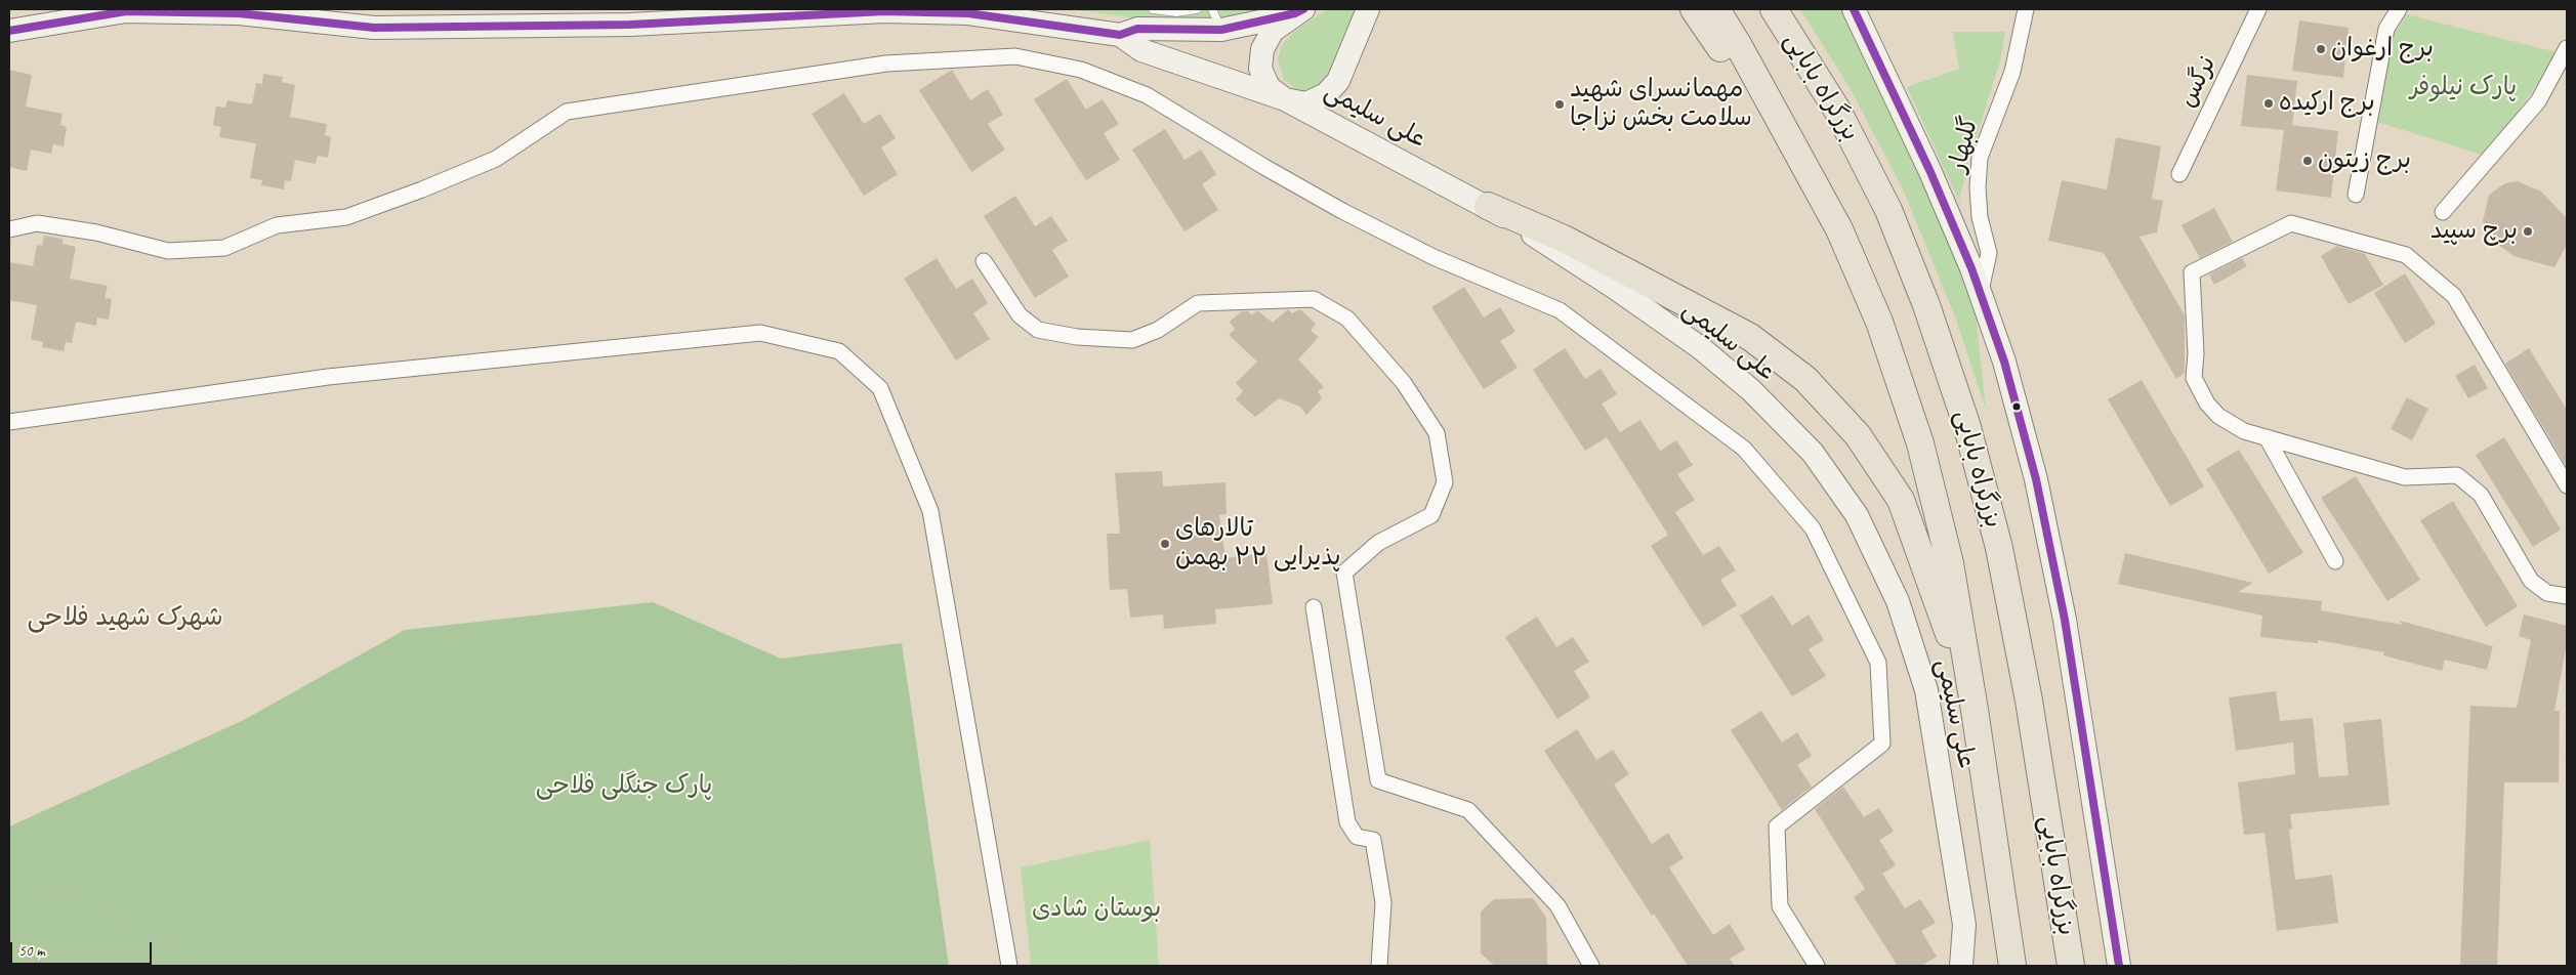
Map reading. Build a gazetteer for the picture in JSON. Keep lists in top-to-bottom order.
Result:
{
  "streets": {
    "highway": ["بزرگراه بابایی"],
    "main road": ["علی سلیمی"],
    "street": ["نرگس", "گلبهار"]
  },
  "districts": ["شهرک شهید فلاحی"],
  "parks": ["پارک نیلوفر", "پارک جنگلی فلاحی", "بوستان شادی"],
  "places": [
    "برج ارغوان",
    "برج ارکیده",
    "مهمانسرای شهید سلامت بخش نزاجا",
    "برج زیتون",
    "برچ سپید",
    "تالارهای پذیرایی ۲۲ بهمن"
  ],
  "scale_bar": "50 m"
}
